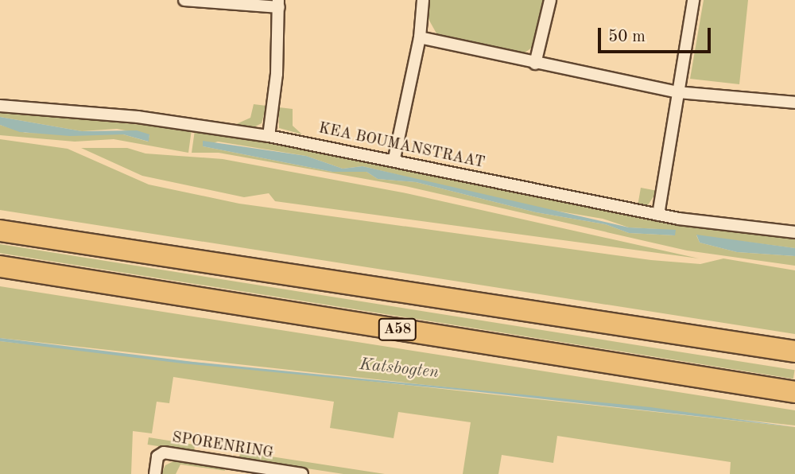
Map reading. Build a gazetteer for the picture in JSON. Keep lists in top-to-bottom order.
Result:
{
  "streets": {
    "highway": ["A58"],
    "street": ["KEA BOUMANSTRAAT", "SPORENRING"]
  },
  "water": ["Katsbogten"],
  "scale_bar": "50 m"
}
